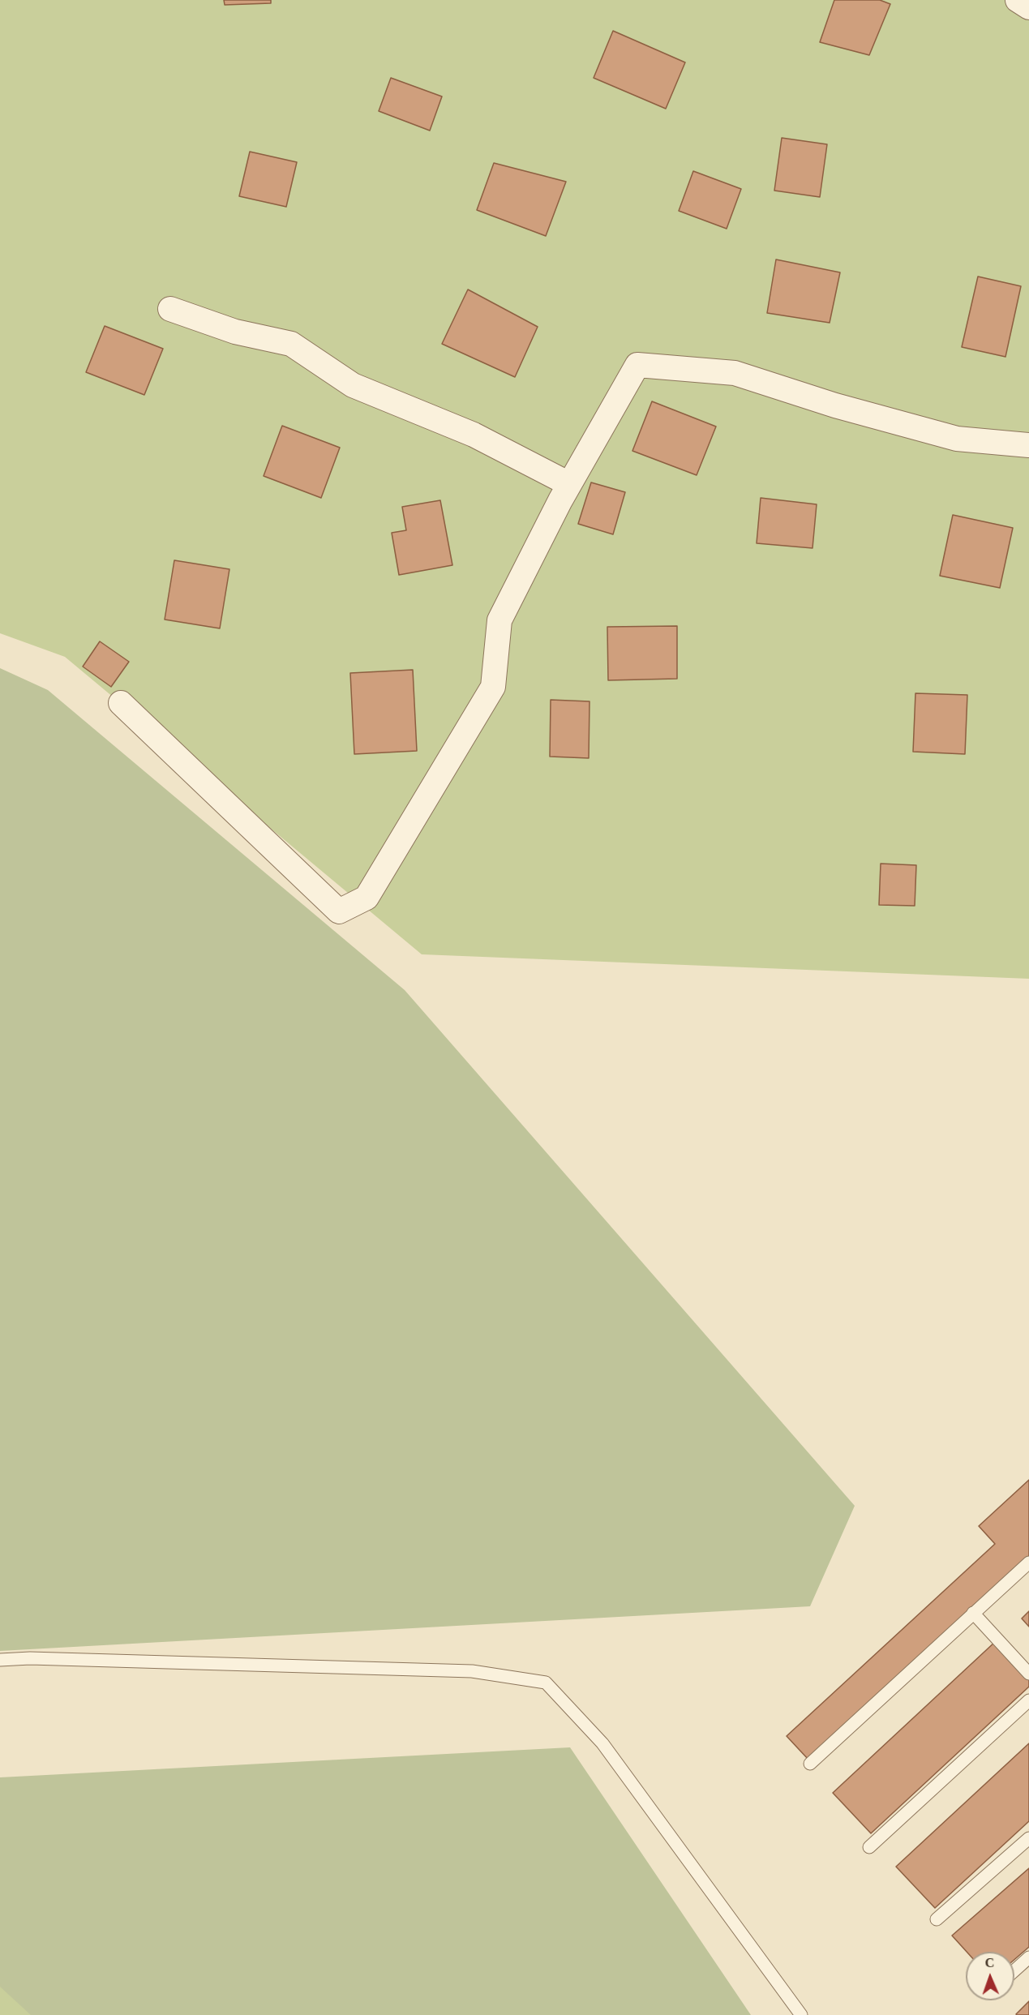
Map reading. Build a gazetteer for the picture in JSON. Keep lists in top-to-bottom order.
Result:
{
  "north": "top"
}
